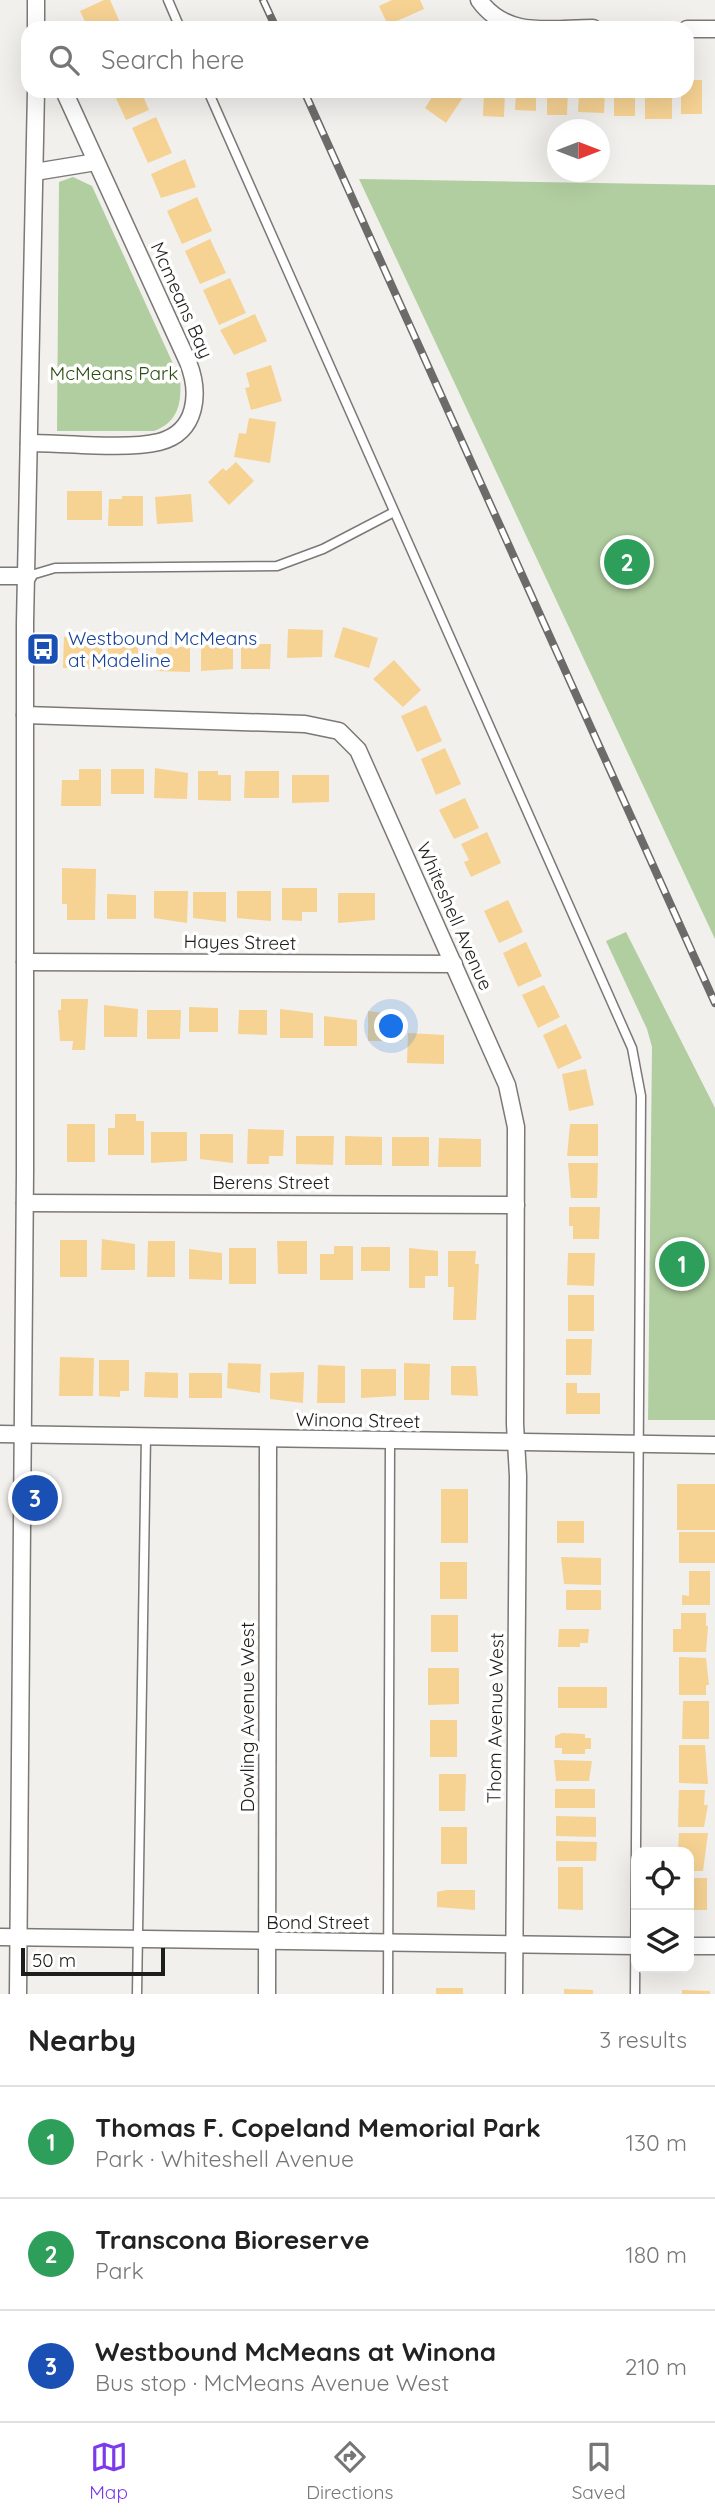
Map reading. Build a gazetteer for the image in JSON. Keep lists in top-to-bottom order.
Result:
{
  "streets": {
    "street": [
      "Mcmeans Bay",
      "Whiteshell Avenue",
      "Hayes Street",
      "Berens Street",
      "Winona Street",
      "Dowling Avenue West",
      "Thom Avenue West",
      "Bond Street"
    ]
  },
  "crossings": [
    ["Whiteshell Avenue", "Hayes Street"],
    ["Whiteshell Avenue", "Berens Street"],
    ["Whiteshell Avenue", "Winona Street"],
    ["Whiteshell Avenue", "Thom Avenue West"],
    ["Winona Street", "Dowling Avenue West"],
    ["Winona Street", "Thom Avenue West"],
    ["Dowling Avenue West", "Bond Street"],
    ["Thom Avenue West", "Bond Street"]
  ],
  "parks": ["McMeans Park"],
  "places": {
    "bus stop": ["Westbound McMeans at Madeline"]
  },
  "scale_bar": "50 m",
  "north": "right",
  "page": {
    "search": "Search here",
    "pins": ["2", "1", "3"],
    "scale": "50 m",
    "heading": ["Nearby", "3 results"],
    "list": [
      {
        "mark": "1",
        "name": "Thomas F. Copeland Memorial Park",
        "note": "Park · Whiteshell Avenue",
        "value": "130 m"
      },
      {
        "mark": "2",
        "name": "Transcona Bioreserve",
        "note": "Park",
        "value": "180 m"
      },
      {
        "mark": "3",
        "name": "Westbound McMeans at Winona",
        "note": "Bus stop · McMeans Avenue West",
        "value": "210 m"
      }
    ],
    "nav": ["Map", "Directions", "Saved"]
  }
}
